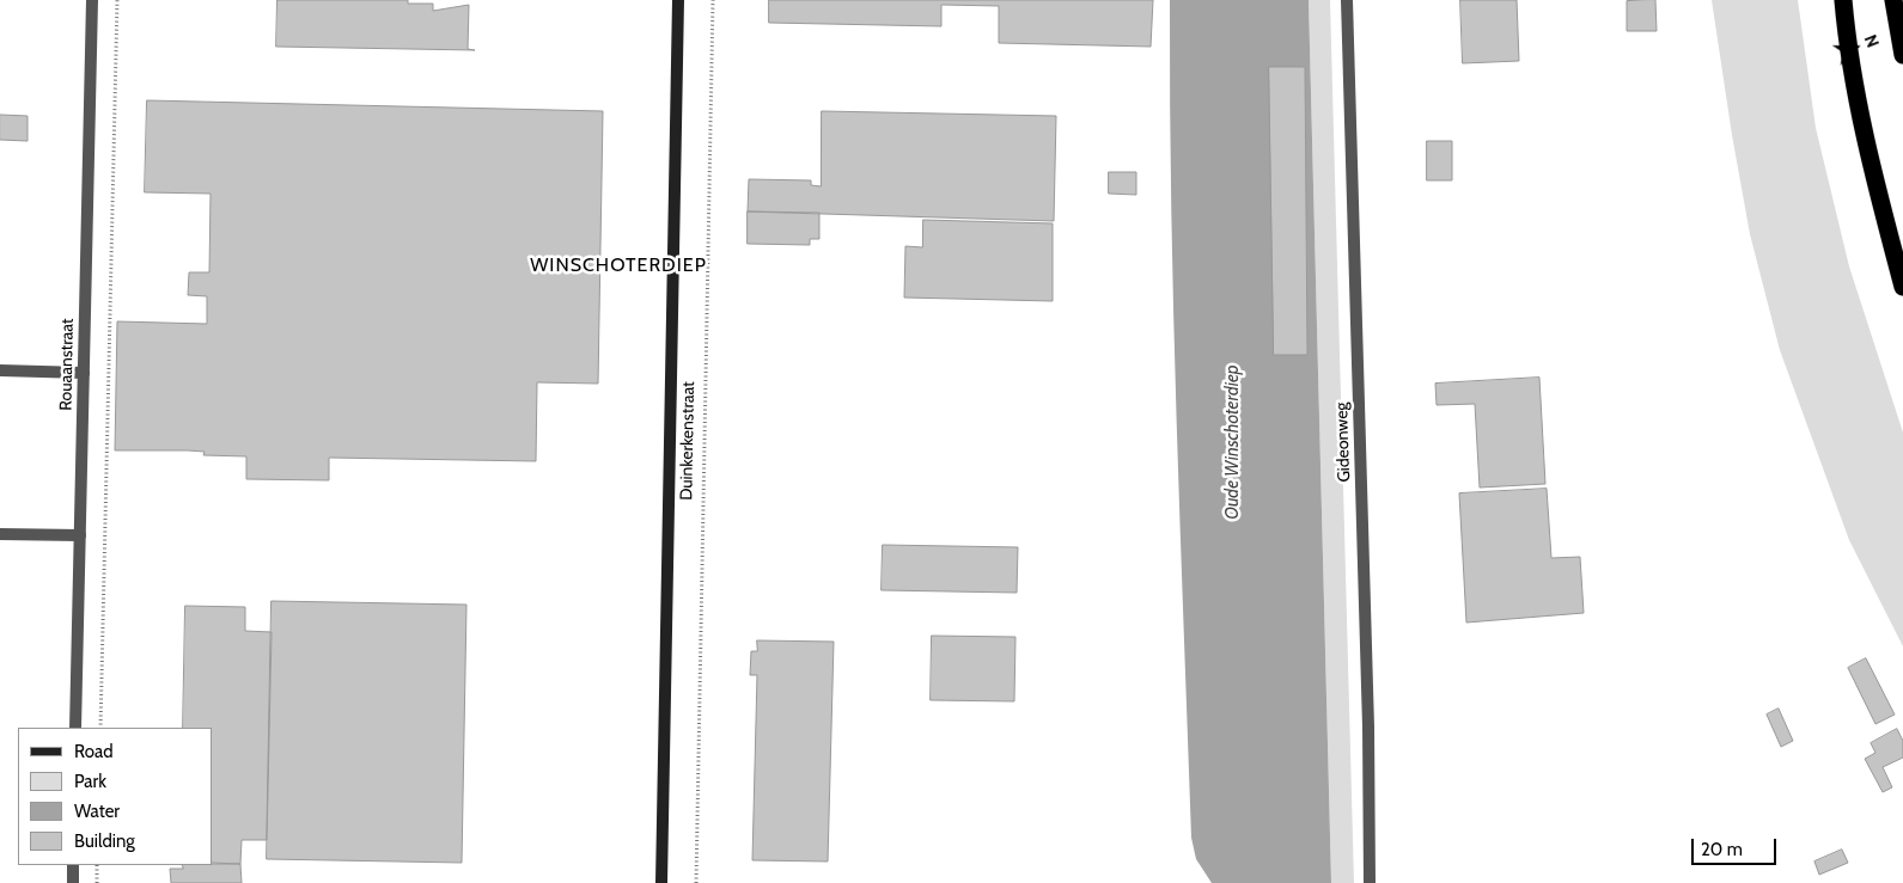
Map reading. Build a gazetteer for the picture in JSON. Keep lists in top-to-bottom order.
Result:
{
  "streets": {
    "main road": ["Duinkerkenstraat"],
    "street": ["Rouaanstraat", "Gideonweg"]
  },
  "districts": ["WINSCHOTERDIEP"],
  "water": ["Oude Winschoterdiep"],
  "legend": [
    "Road",
    "Park",
    "Water",
    "Building"
  ],
  "scale_bar": "20 m",
  "north": "right"
}
